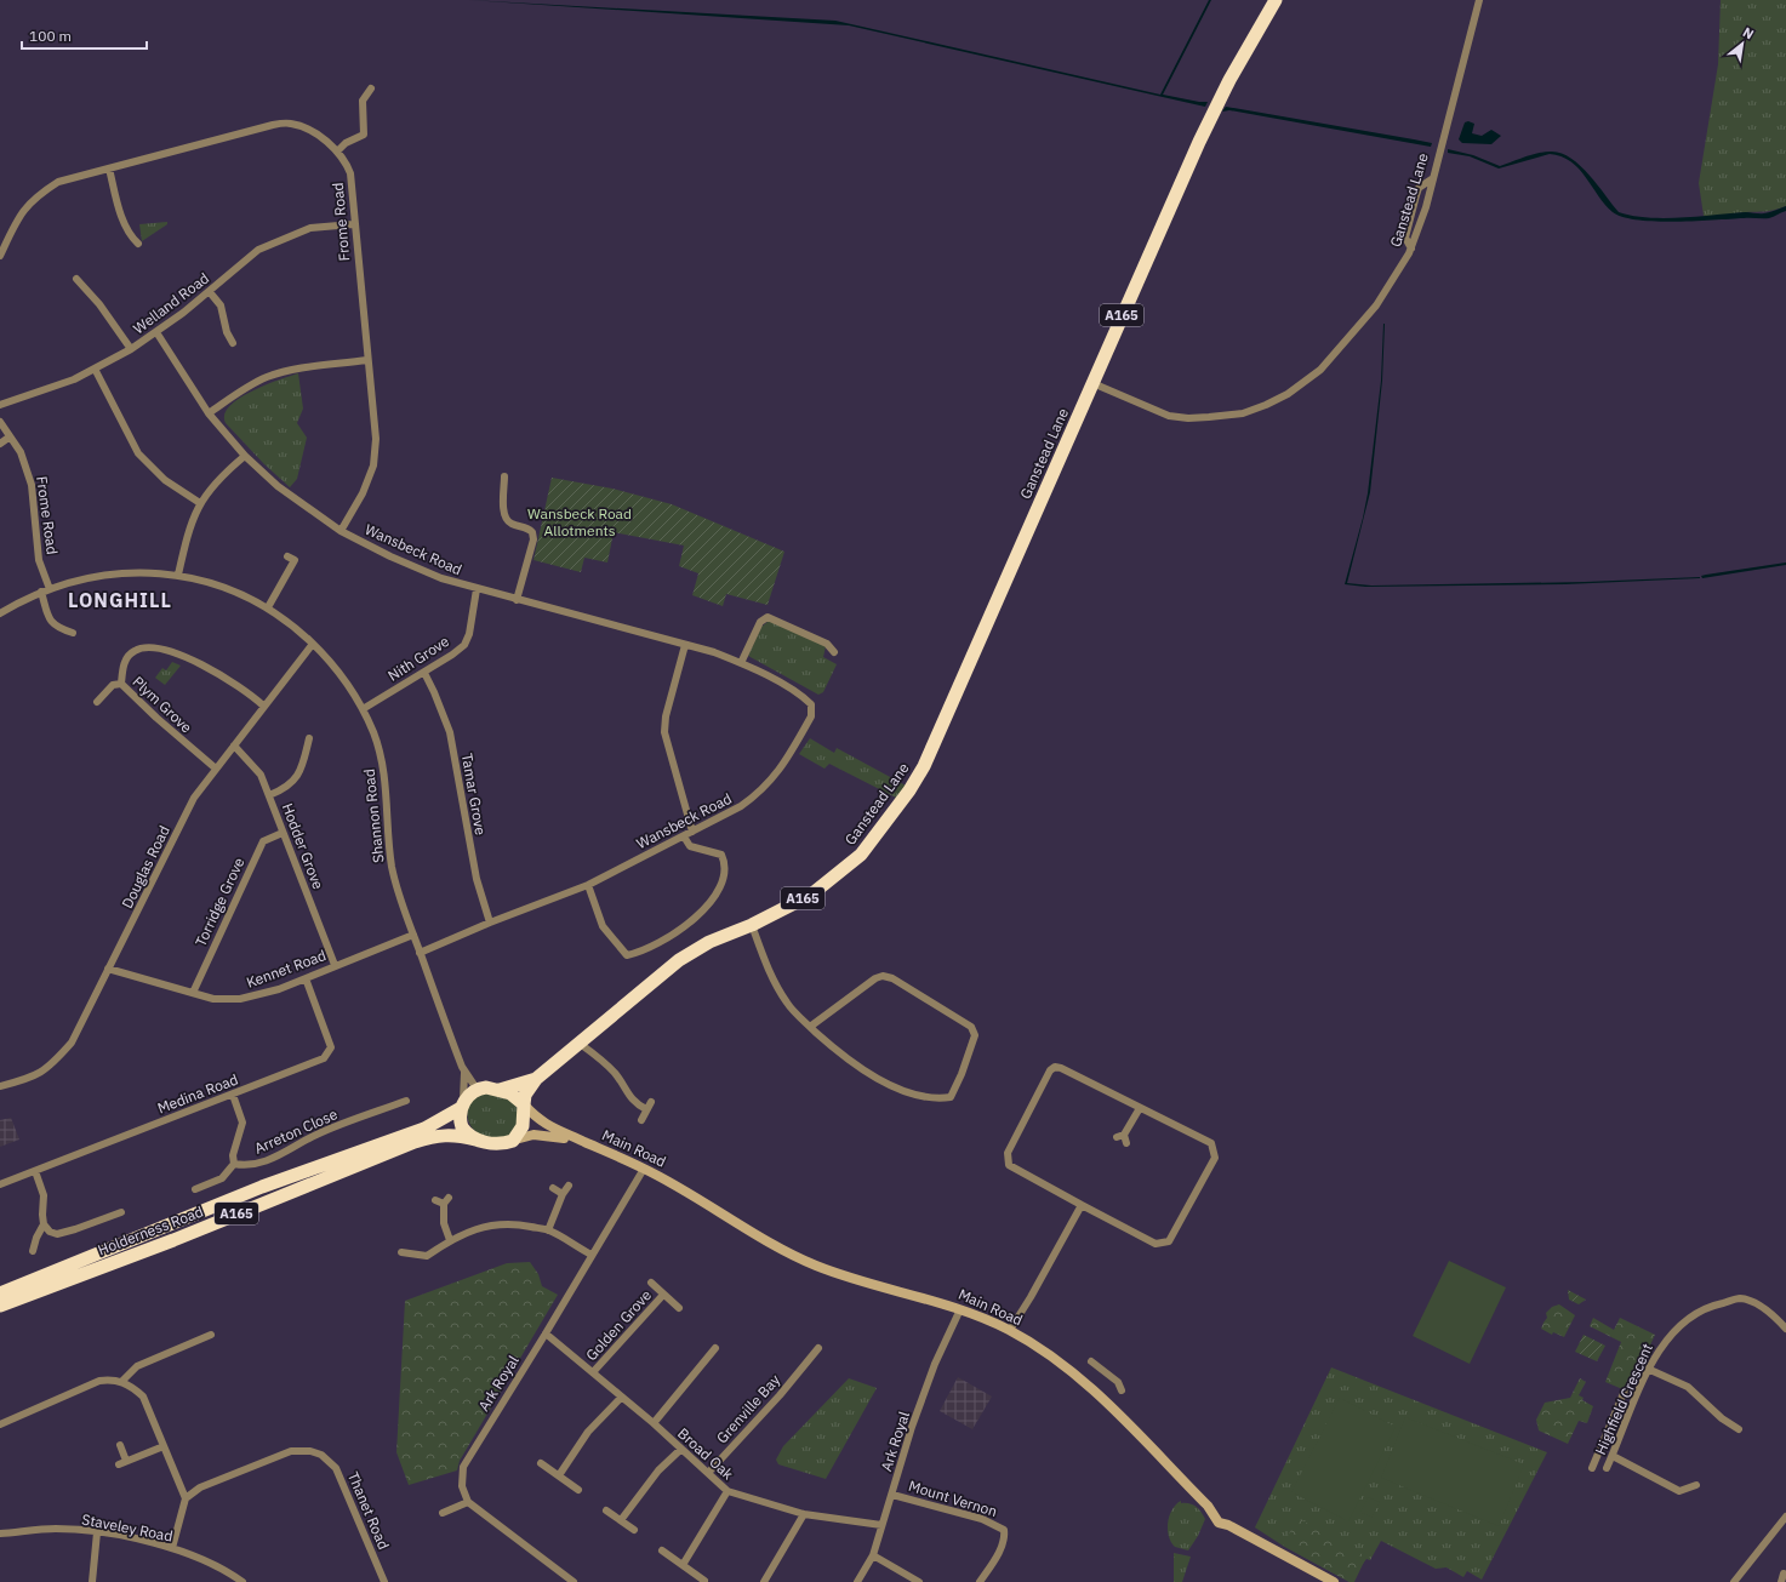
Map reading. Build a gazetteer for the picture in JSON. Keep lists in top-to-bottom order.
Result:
{
  "streets": {
    "highway": ["Ganstead Lane", "A165", "Holderness Road"],
    "main road": ["Main Road"],
    "street": [
      "Frome Road",
      "Welland Road",
      "Wansbeck Road",
      "Nith Grove",
      "Plym Grove",
      "Tamar Grove",
      "Shannon Road",
      "Hodder Grove",
      "Douglas Road",
      "Torridge Grove",
      "Kennet Road",
      "Medina Road",
      "Arreton Close",
      "Golden Grove",
      "Ark Royal",
      "Highfield Crescent",
      "Grenville Bay",
      "Broad Oak",
      "Mount Vernon",
      "Thanet Road",
      "Staveley Road"
    ]
  },
  "crossings": [
    ["Ganstead Lane", "A165"],
    ["Ganstead Lane", "Shannon Road"],
    ["Ganstead Lane", "Main Road"],
    ["Ganstead Lane", "Holderness Road"],
    ["Frome Road", "Welland Road"],
    ["Frome Road", "Wansbeck Road"],
    ["Frome Road", "Shannon Road"],
    ["Welland Road", "Wansbeck Road"],
    ["A165", "Shannon Road"],
    ["A165", "Main Road"],
    ["A165", "Holderness Road"],
    ["Wansbeck Road", "Nith Grove"],
    ["Wansbeck Road", "Tamar Grove"],
    ["Wansbeck Road", "Shannon Road"],
    ["Nith Grove", "Tamar Grove"],
    ["Nith Grove", "Shannon Road"],
    ["Plym Grove", "Douglas Road"],
    ["Shannon Road", "Douglas Road"],
    ["Shannon Road", "Kennet Road"],
    ["Shannon Road", "Main Road"],
    ["Shannon Road", "Holderness Road"],
    ["Hodder Grove", "Douglas Road"],
    ["Hodder Grove", "Torridge Grove"],
    ["Hodder Grove", "Kennet Road"],
    ["Douglas Road", "Kennet Road"],
    ["Torridge Grove", "Kennet Road"],
    ["Kennet Road", "Medina Road"],
    ["Medina Road", "Arreton Close"],
    ["Main Road", "Holderness Road"],
    ["Main Road", "Ark Royal"],
    ["Golden Grove", "Broad Oak"],
    ["Ark Royal", "Broad Oak"],
    ["Ark Royal", "Mount Vernon"],
    ["Grenville Bay", "Broad Oak"]
  ],
  "districts": ["LONGHILL"],
  "parks": ["Wansbeck Road Allotments"],
  "scale_bar": "100 m",
  "north": "top right"
}
